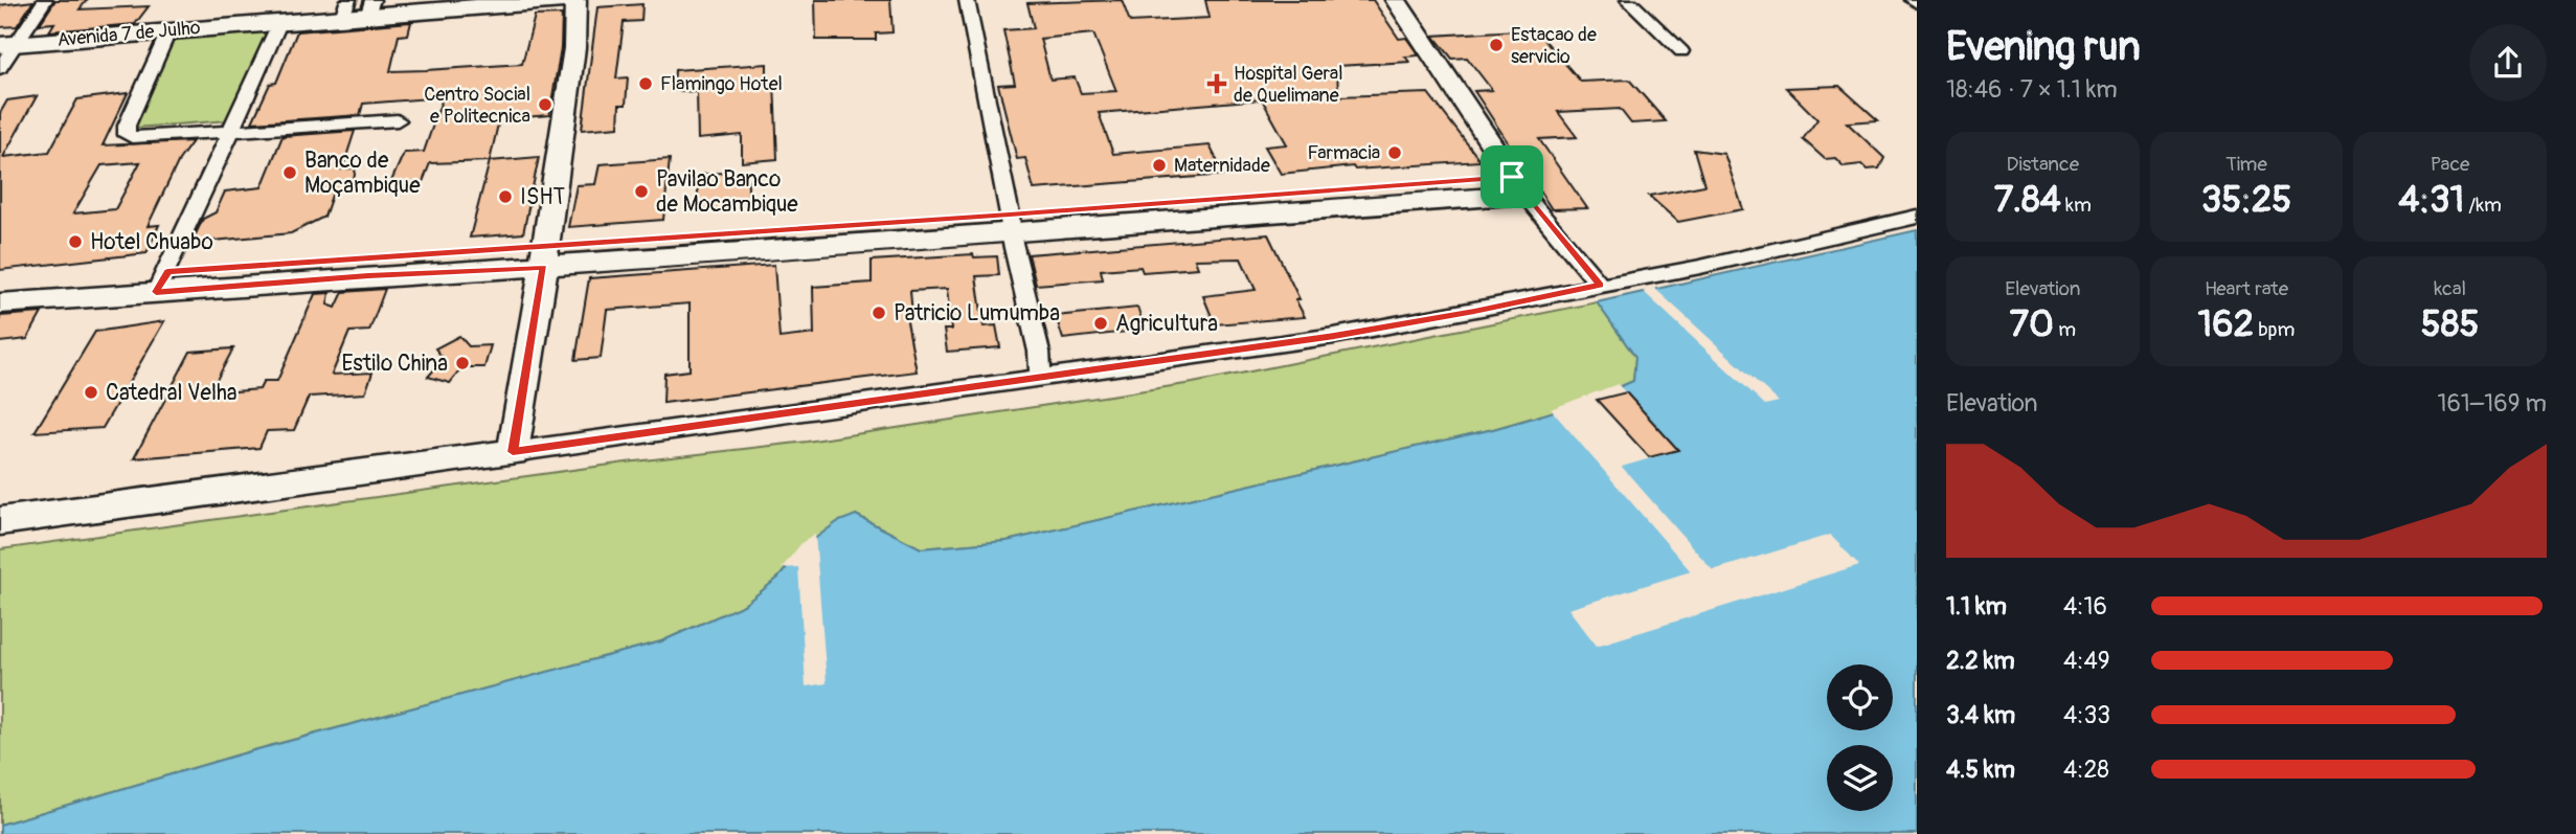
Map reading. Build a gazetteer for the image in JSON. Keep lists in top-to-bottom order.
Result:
{
  "streets": {
    "main road": ["Avenida 7 de Julho"]
  },
  "places": {
    "other": [
      "Estacao de servicio",
      "Flamingo Hotel",
      "Centro Social e Politecnica",
      "Farmacia",
      "Maternidade",
      "Banco de Moçambique",
      "Pavilao Banco de Mocambique",
      "ISHT",
      "Hotel Chuabo",
      "Patricio Lumumba",
      "Agricultura",
      "Estilo China",
      "Catedral Velha"
    ],
    "health": ["Hospital Geral de Quelimane"]
  },
  "page": {
    "heading": ["Evening run", "18:46 · 7 × 1.1 km"],
    "stats": [
      ["Distance", "7.84 km"],
      ["Time", "35:25"],
      ["Pace", "4:31 /km"],
      ["Elevation", "70 m"],
      ["Heart rate", "162 bpm"],
      ["kcal", "585"]
    ],
    "chart": ["Elevation", "161–169 m"],
    "list": [
      {
        "name": "1.1 km",
        "note": "4:16"
      },
      {
        "name": "2.2 km",
        "note": "4:49"
      },
      {
        "name": "3.4 km",
        "note": "4:33"
      },
      {
        "name": "4.5 km",
        "note": "4:28"
      }
    ]
  }
}
